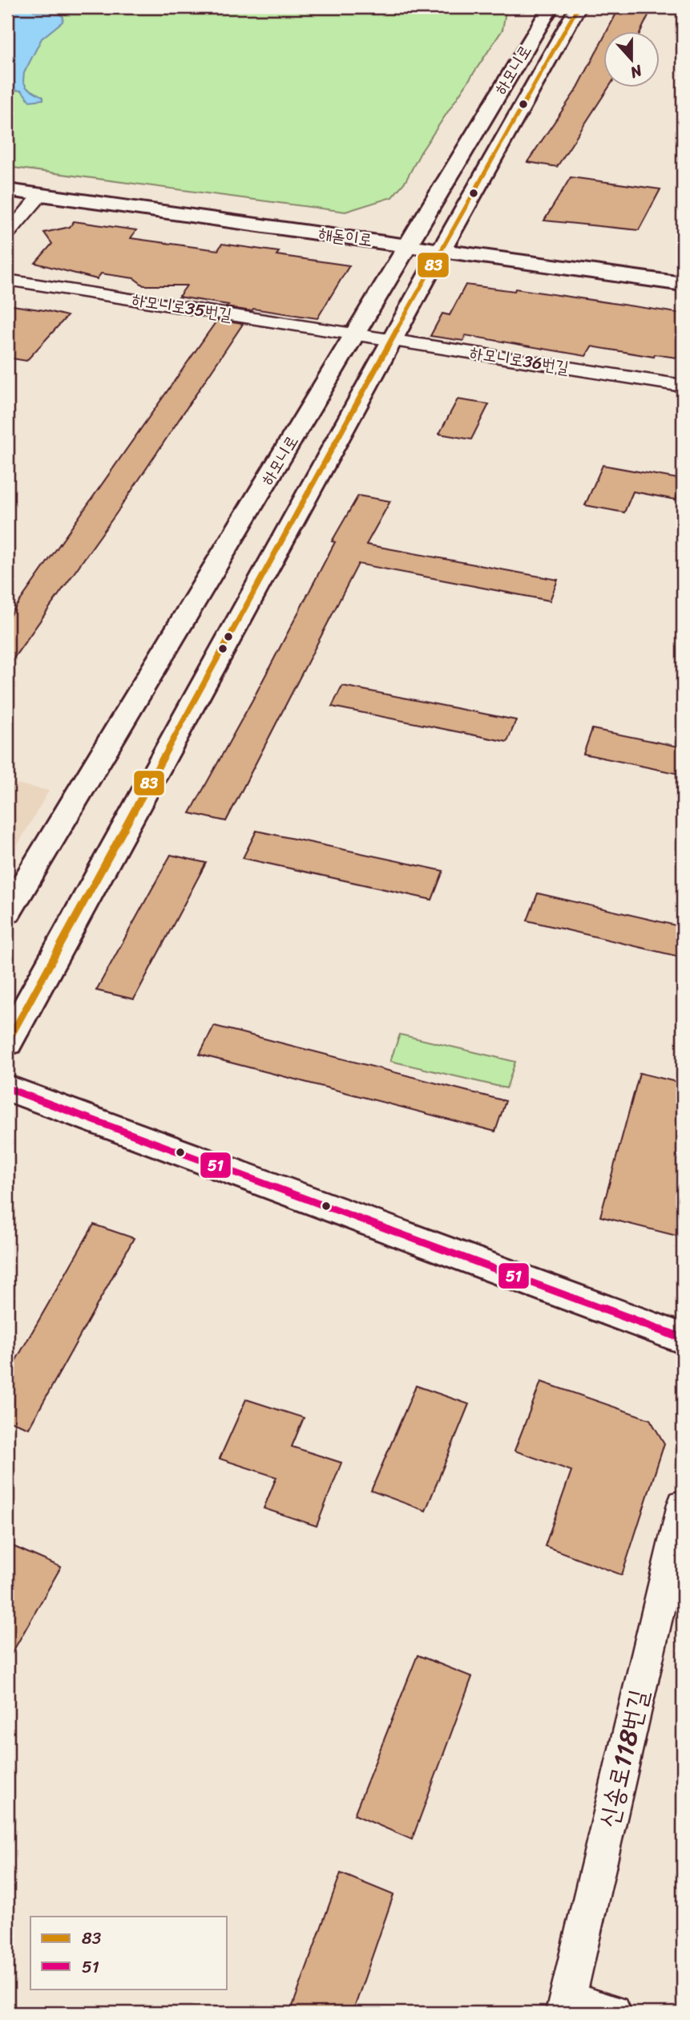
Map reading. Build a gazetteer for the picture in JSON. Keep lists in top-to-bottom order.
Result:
{
  "streets": {
    "street": [
      "하모니로",
      "해돋이로",
      "하모니로35번길",
      "하모니로36번길",
      "신송로118번길"
    ]
  },
  "crossings": [
    ["하모니로", "해돋이로"],
    ["하모니로", "하모니로35번길"],
    ["하모니로", "하모니로36번길"],
    ["하모니로35번길", "하모니로36번길"]
  ],
  "lines": ["transit line 83", "transit line 51"],
  "legend": ["83", "51"],
  "north": "bottom"
}
